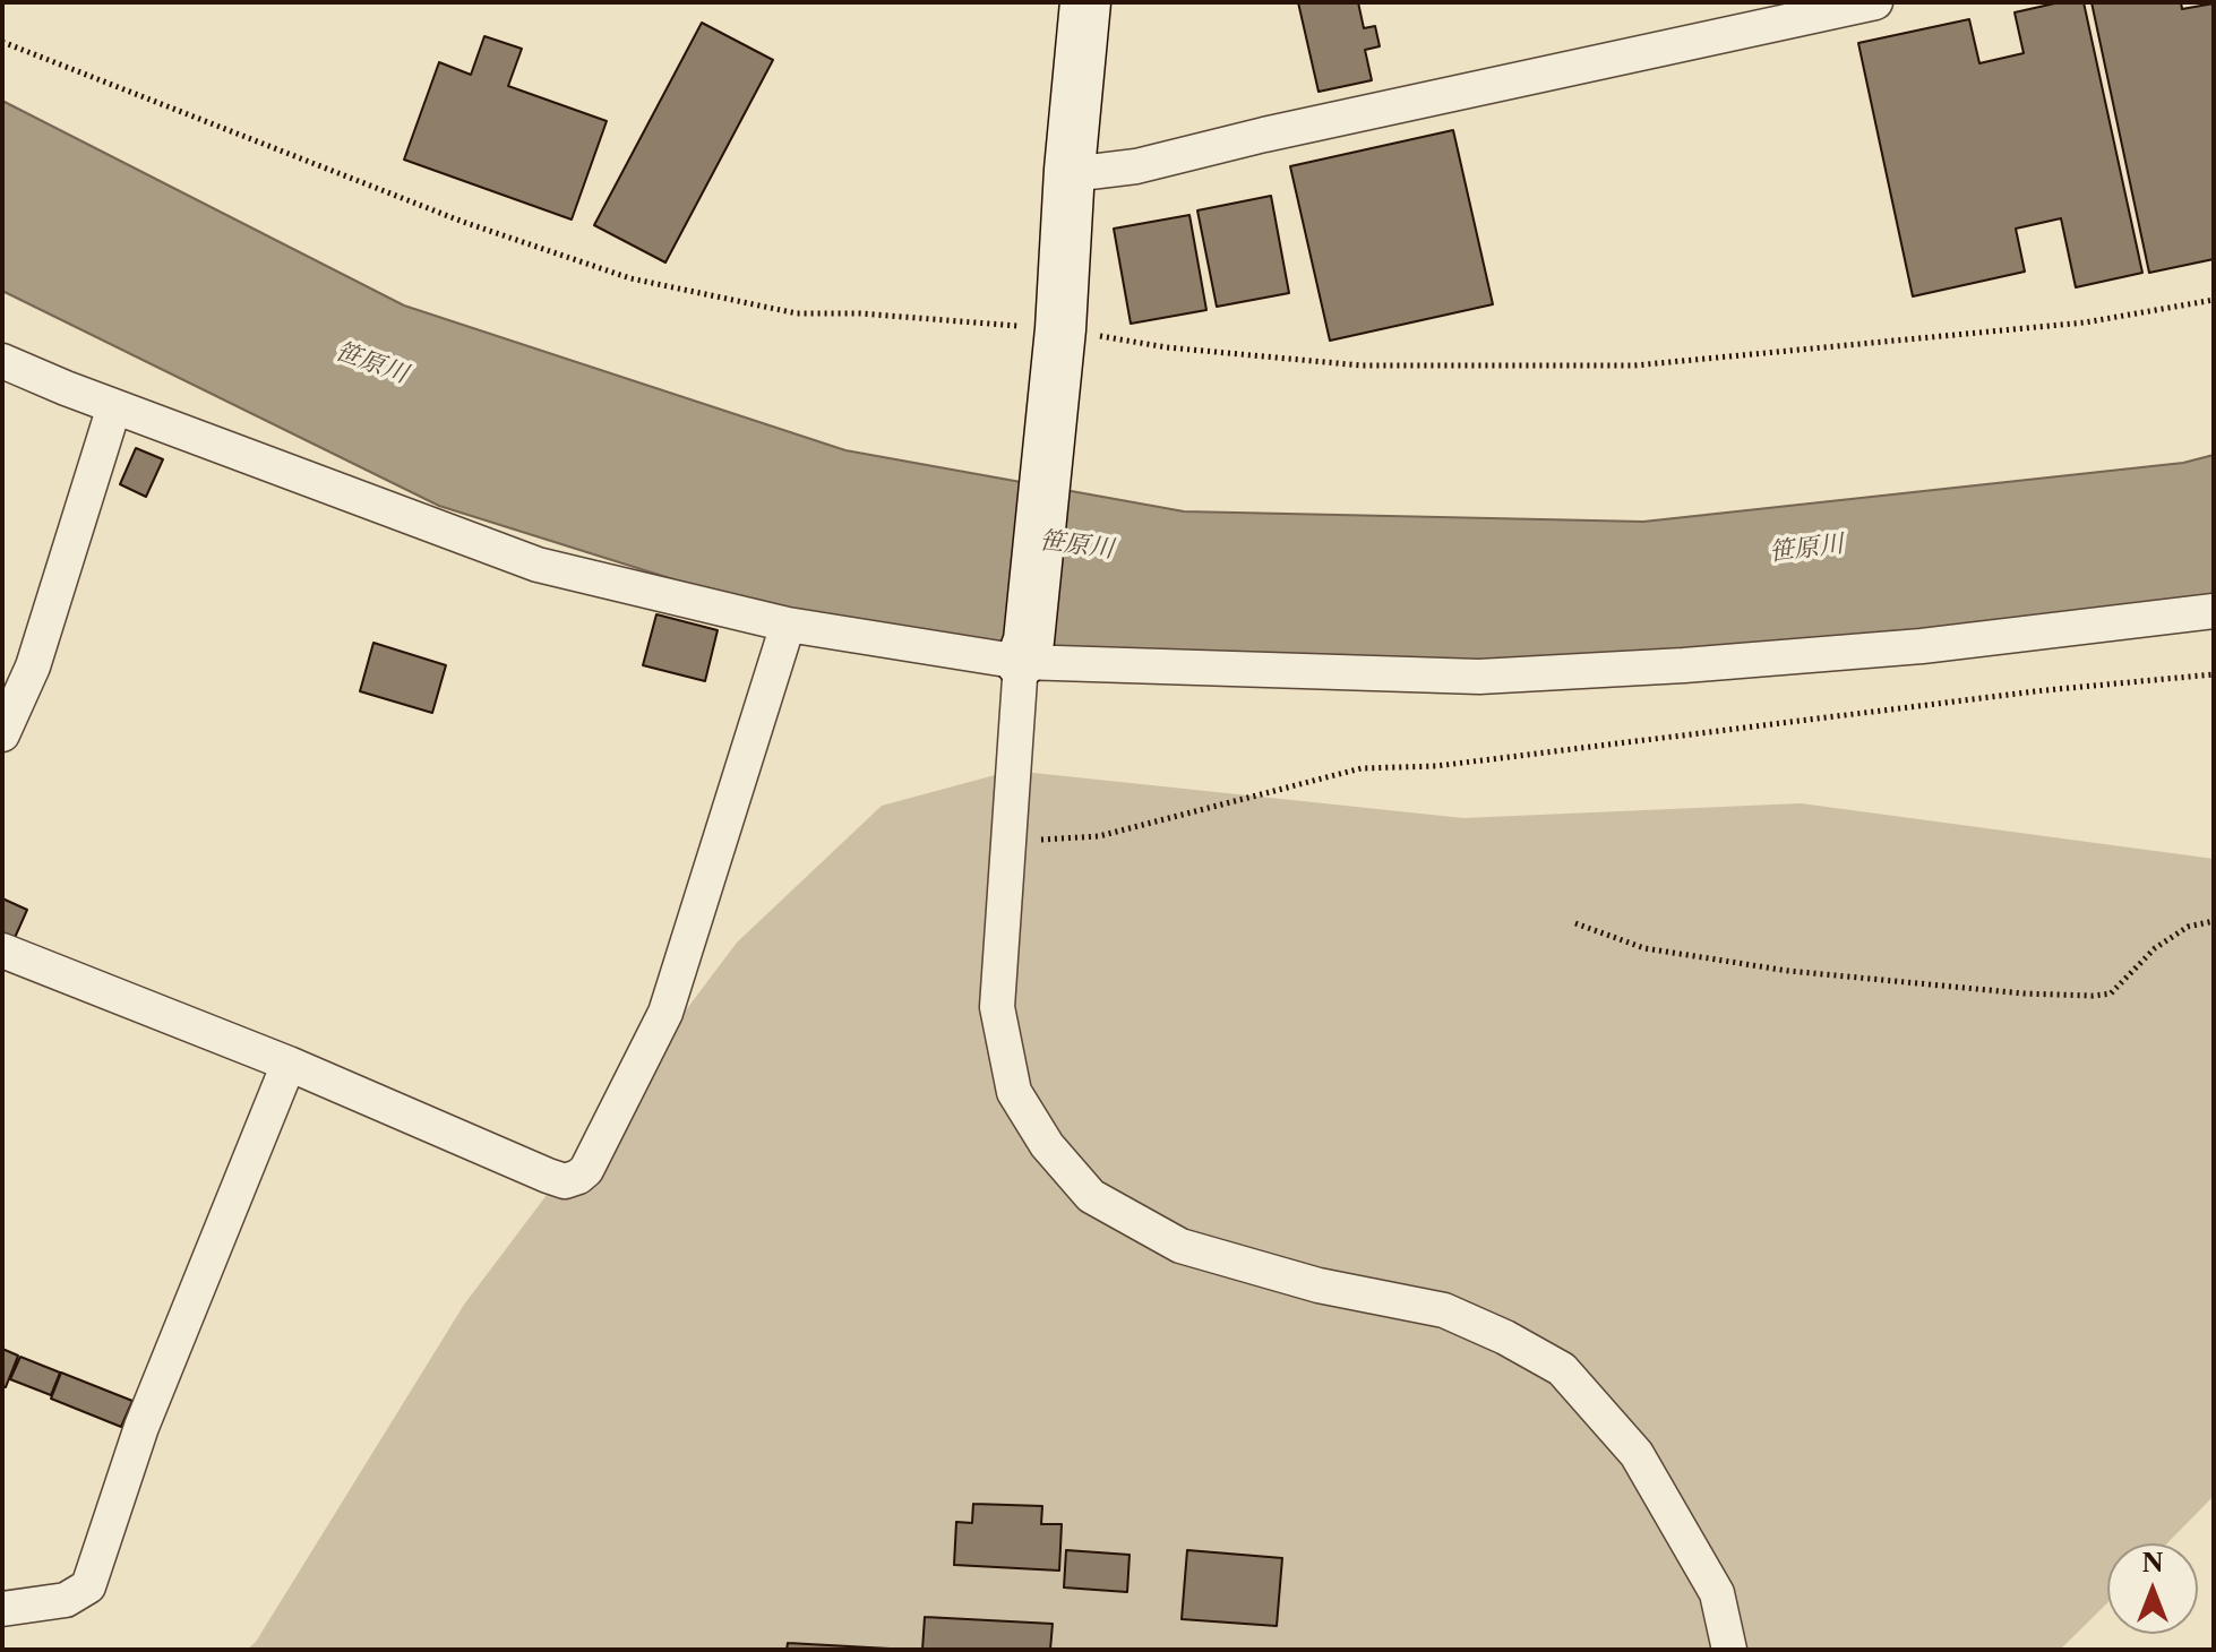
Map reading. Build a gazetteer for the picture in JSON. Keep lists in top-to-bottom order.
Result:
{
  "water": ["笹原川"],
  "north": "top"
}
